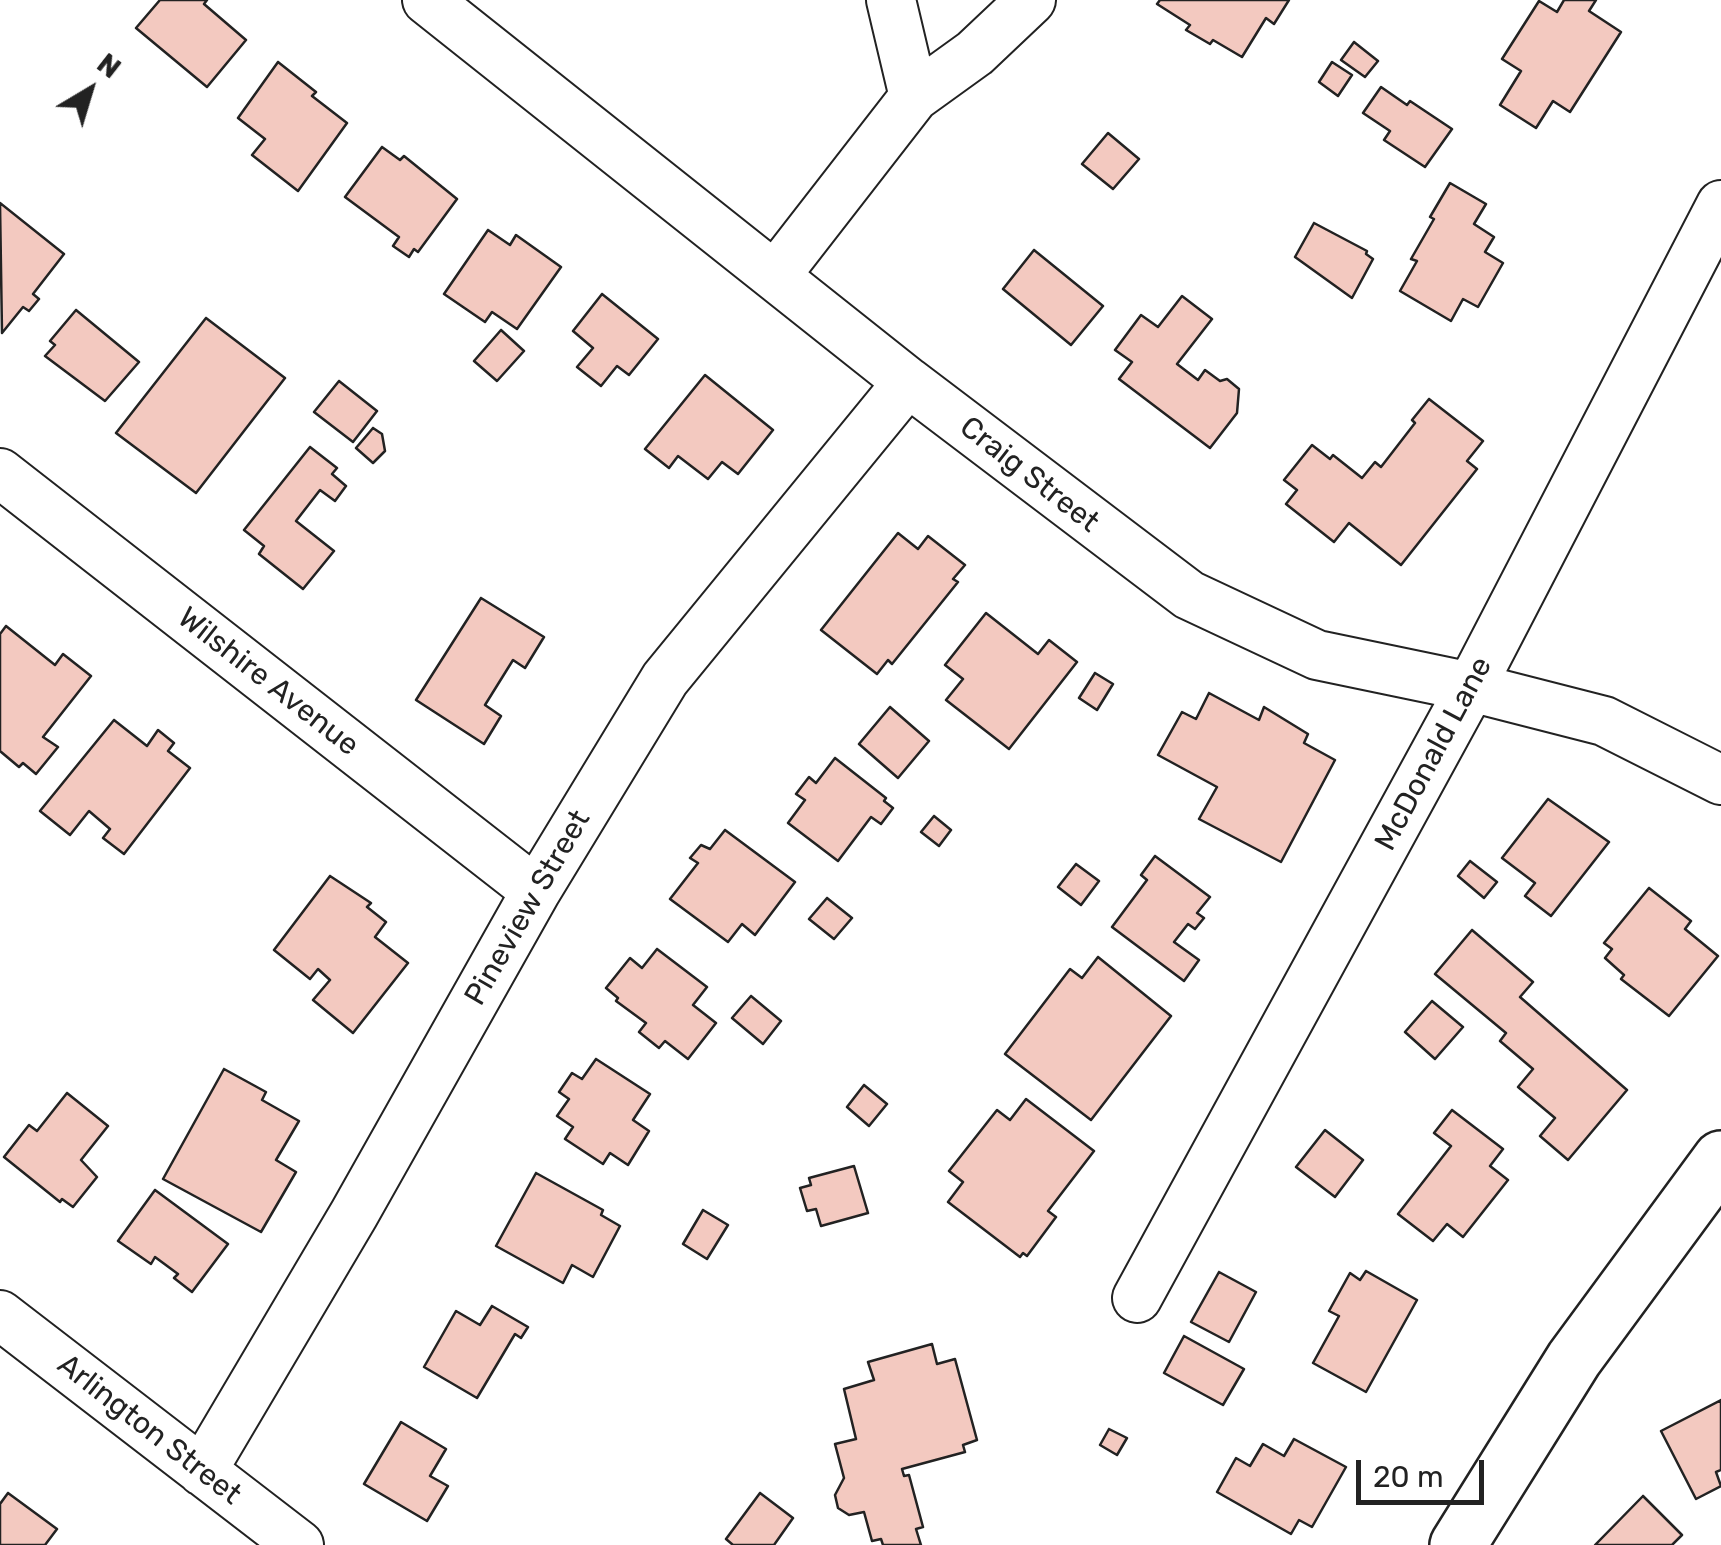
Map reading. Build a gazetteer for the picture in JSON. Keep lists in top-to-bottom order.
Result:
{
  "streets": {
    "street": [
      "Craig Street",
      "Wilshire Avenue",
      "McDonald Lane",
      "Pineview Street",
      "Arlington Street"
    ]
  },
  "crossings": [
    ["Craig Street", "McDonald Lane"],
    ["Craig Street", "Pineview Street"],
    ["Wilshire Avenue", "Pineview Street"],
    ["Pineview Street", "Arlington Street"]
  ],
  "scale_bar": "20 m",
  "north": "top right"
}
